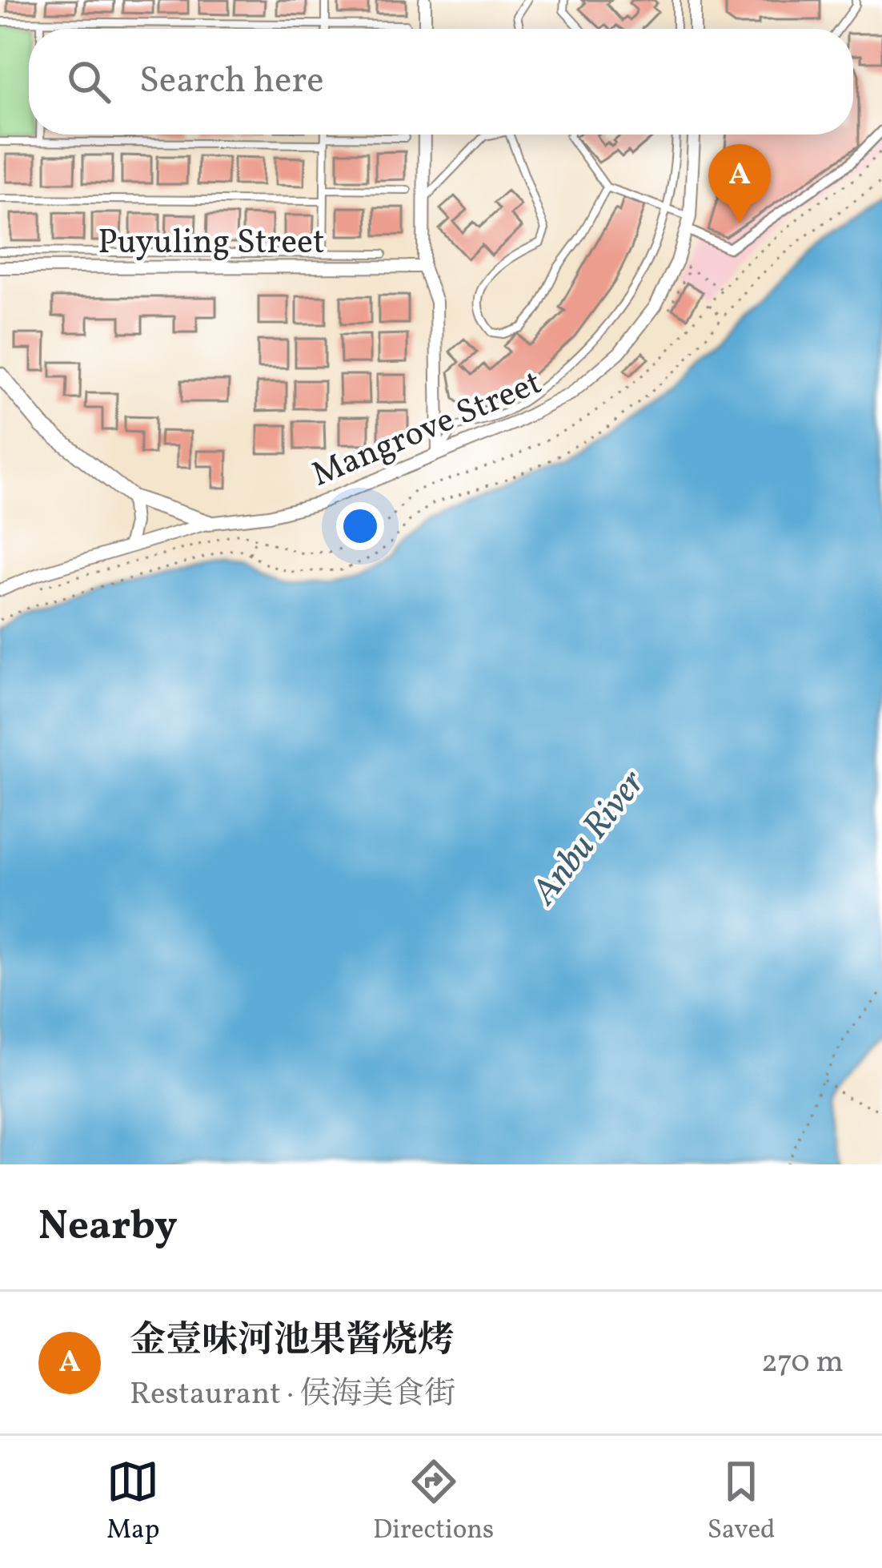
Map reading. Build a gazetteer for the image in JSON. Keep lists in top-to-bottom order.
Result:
{
  "streets": {
    "street": ["Puyuling Street", "Mangrove Street"]
  },
  "water": ["Anbu River"],
  "page": {
    "search": "Search here",
    "pins": "A",
    "heading": "Nearby",
    "list": [
      {
        "mark": "A",
        "name": "金壹味河池果酱烧烤",
        "note": "Restaurant · 侯海美食街",
        "value": "270 m"
      }
    ],
    "nav": ["Map", "Directions", "Saved"]
  }
}
